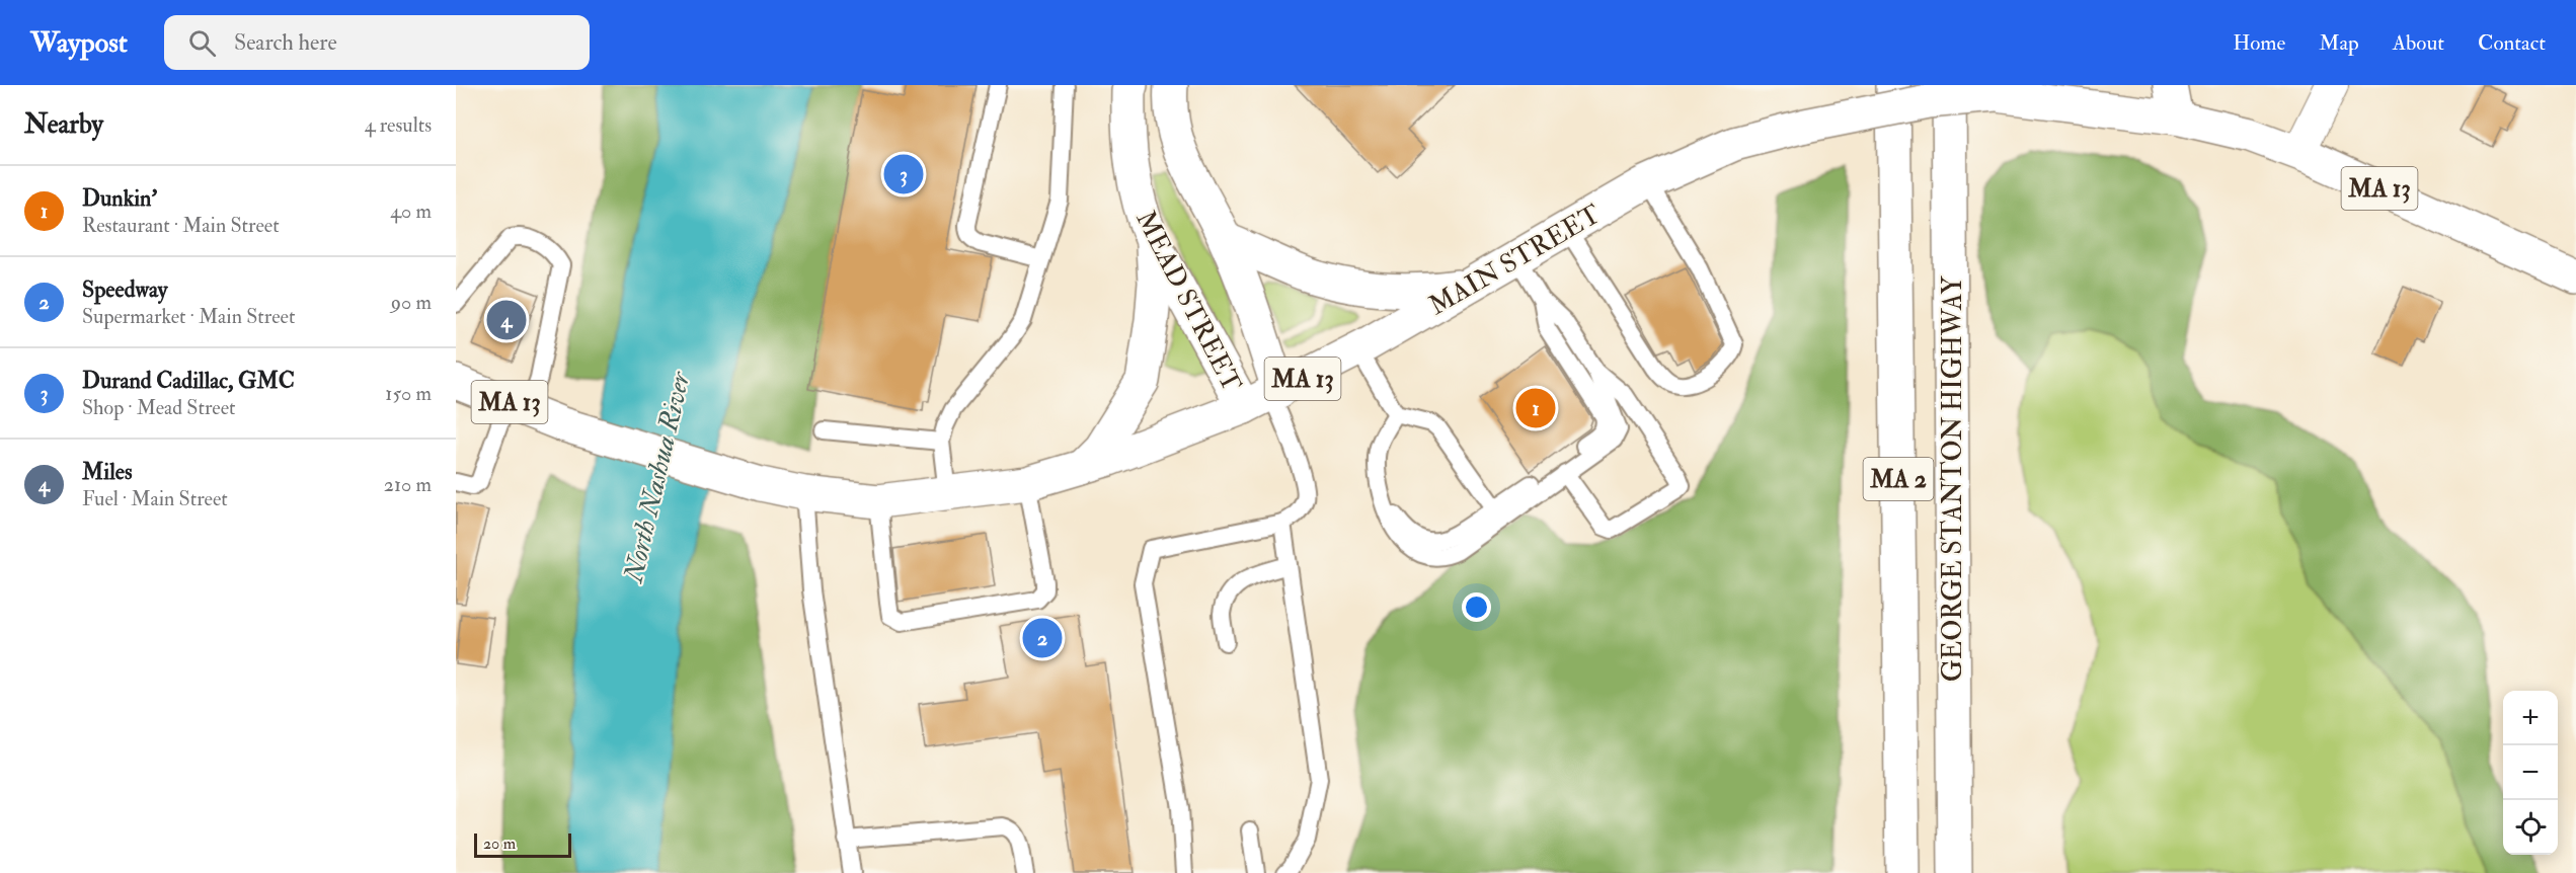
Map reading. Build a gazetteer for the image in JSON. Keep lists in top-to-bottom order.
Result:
{
  "streets": {
    "main road": [
      "MA 13",
      "MAIN STREET",
      "MEAD STREET",
      "MA 2",
      "GEORGE STANTON HIGHWAY"
    ]
  },
  "crossings": [
    ["MAIN STREET", "MEAD STREET"]
  ],
  "water": ["North Nashua River"],
  "scale_bar": "20 m",
  "page": {
    "header": "Waypost",
    "search": "Search here",
    "nav": [
      "Home",
      "Map",
      "About",
      "Contact"
    ],
    "heading": ["Nearby", "4 results"],
    "pins": [
      "3",
      "4",
      "1",
      "2"
    ],
    "list": [
      {
        "mark": "1",
        "name": "Dunkin'",
        "note": "Restaurant · Main Street",
        "value": "40 m"
      },
      {
        "mark": "2",
        "name": "Speedway",
        "note": "Supermarket · Main Street",
        "value": "90 m"
      },
      {
        "mark": "3",
        "name": "Durand Cadillac, GMC",
        "note": "Shop · Mead Street",
        "value": "150 m"
      },
      {
        "mark": "4",
        "name": "Miles",
        "note": "Fuel · Main Street",
        "value": "210 m"
      }
    ],
    "map_buttons": ["+", "−"],
    "scale": "20 m"
  }
}
